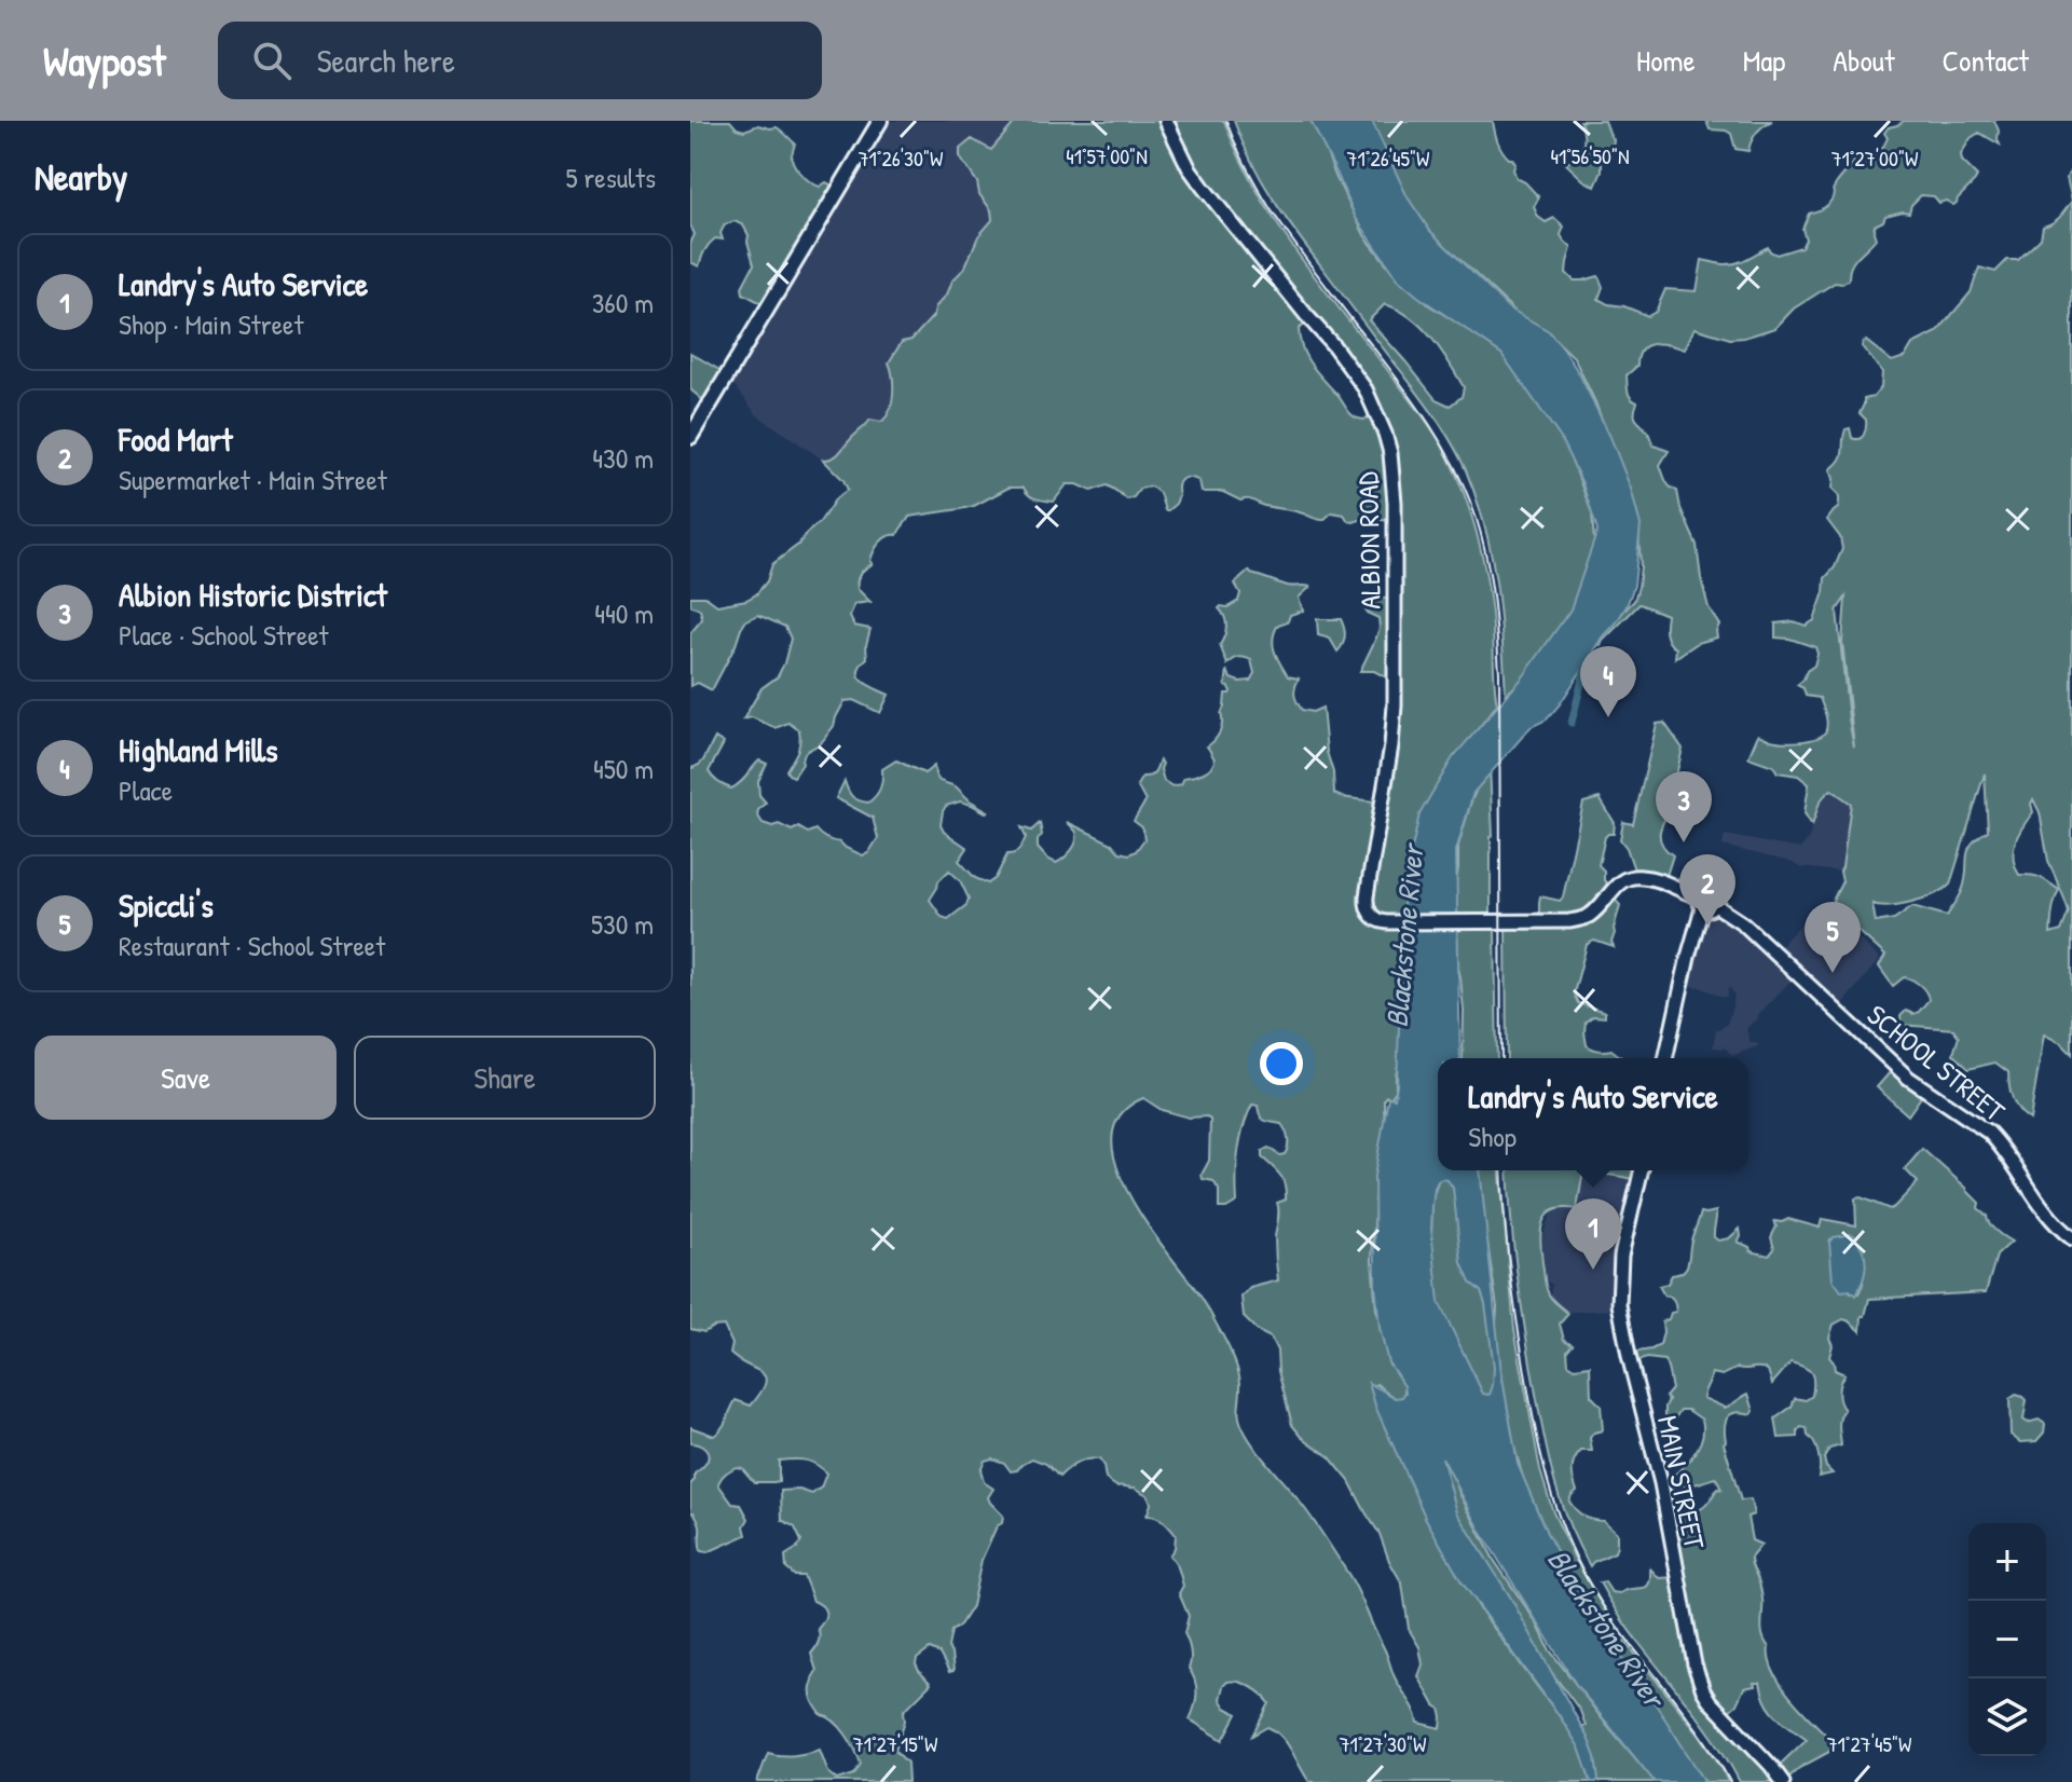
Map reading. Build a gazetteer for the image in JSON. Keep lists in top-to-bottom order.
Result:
{
  "streets": {
    "street": ["ALBION ROAD", "SCHOOL STREET", "MAIN STREET"]
  },
  "crossings": [
    ["ALBION ROAD", "SCHOOL STREET"]
  ],
  "water": ["Blackstone River"],
  "page": {
    "header": "Waypost",
    "search": "Search here",
    "nav": [
      "Home",
      "Map",
      "About",
      "Contact"
    ],
    "heading": ["Nearby", "5 results"],
    "list": [
      {
        "mark": "1",
        "name": "Landry's Auto Service",
        "note": "Shop · Main Street",
        "value": "360 m"
      },
      {
        "mark": "2",
        "name": "Food Mart",
        "note": "Supermarket · Main Street",
        "value": "430 m"
      },
      {
        "mark": "3",
        "name": "Albion Historic District",
        "note": "Place · School Street",
        "value": "440 m"
      },
      {
        "mark": "4",
        "name": "Highland Mills",
        "note": "Place",
        "value": "450 m"
      },
      {
        "mark": "5",
        "name": "Spiccli's",
        "note": "Restaurant · School Street",
        "value": "530 m"
      }
    ],
    "pins": [
      "4",
      "3",
      "2",
      "5",
      "1"
    ],
    "buttons": ["Save", "Share"],
    "popup": ["Landry's Auto Service", "Shop"],
    "map_buttons": ["+", "−"]
  },
  "coordinates": [
    "41°57'00\"N",
    "41°56'50\"N",
    "71°26'30\"W",
    "71°26'45\"W",
    "71°27'00\"W",
    "71°27'15\"W",
    "71°27'30\"W",
    "71°27'45\"W"
  ]
}
